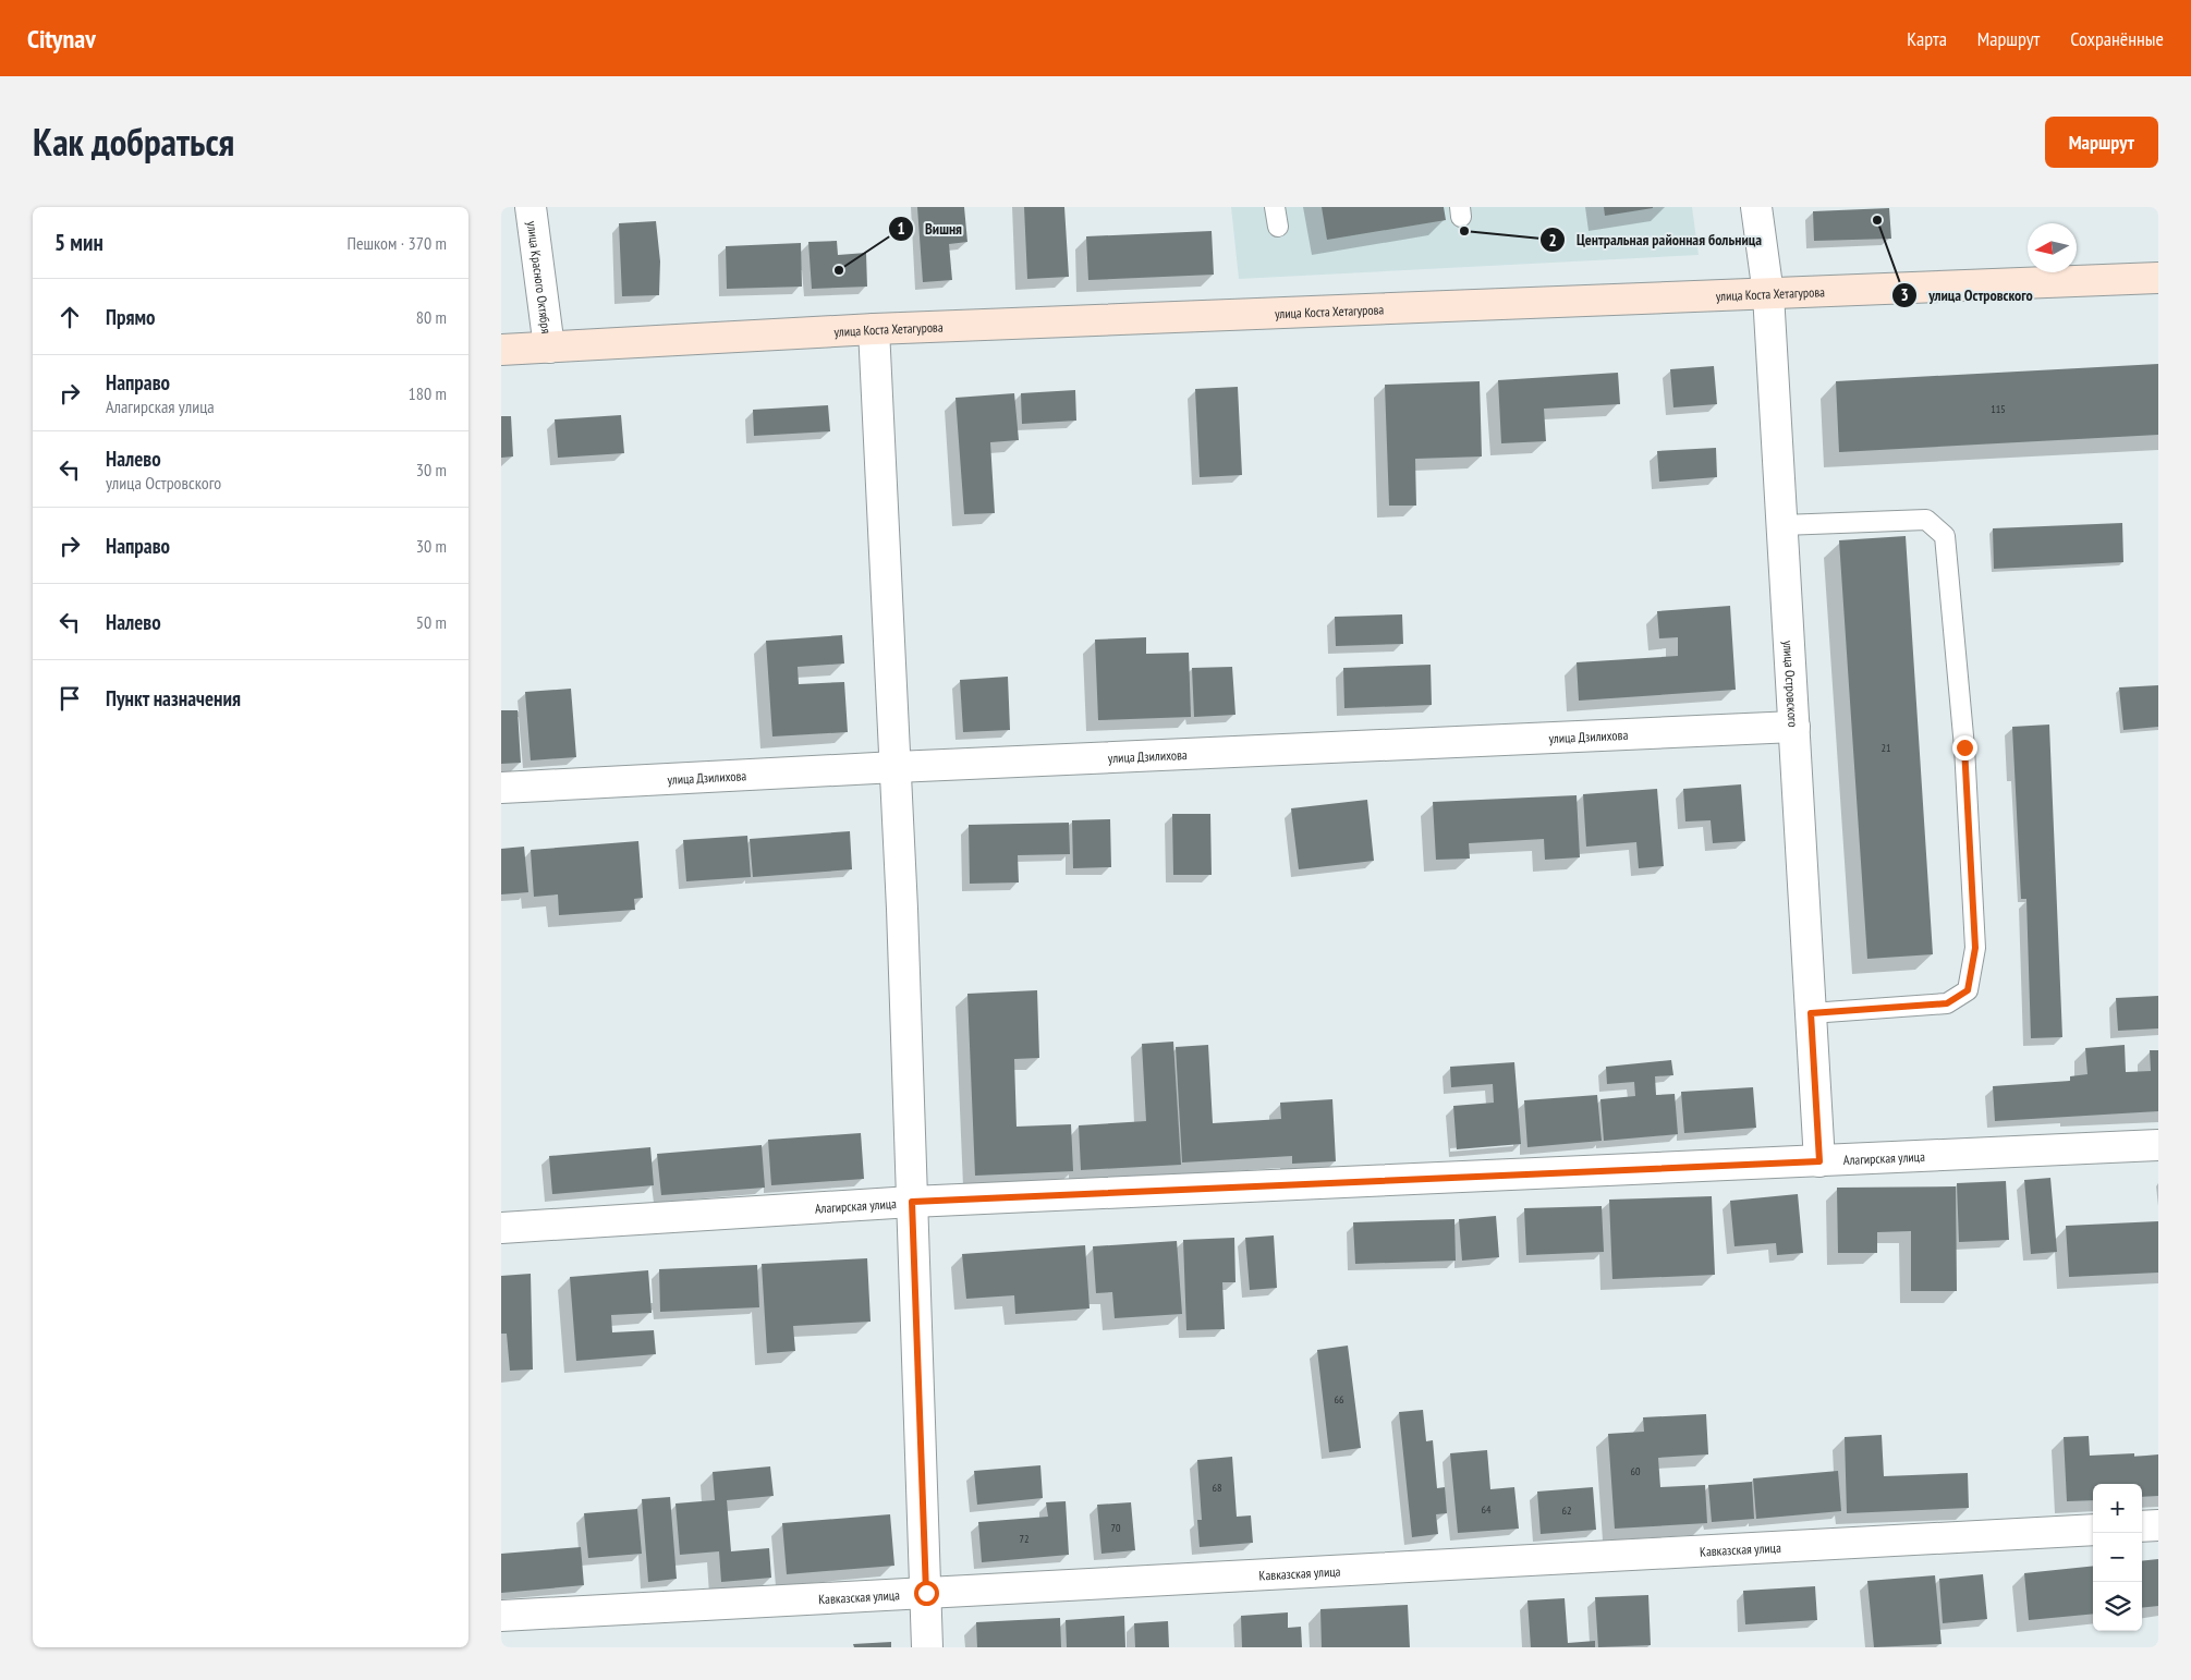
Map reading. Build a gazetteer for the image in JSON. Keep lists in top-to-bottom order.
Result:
{
  "streets": {
    "main road": ["улица Коста Хетагурова"],
    "street": [
      "улица Красного Октября",
      "улица Островского",
      "улица Дзилихова",
      "Алагирская улица",
      "Кавказская улица"
    ]
  },
  "crossings": [
    ["улица Красного Октября", "улица Коста Хетагурова"],
    ["улица Коста Хетагурова", "улица Островского"],
    ["улица Островского", "улица Дзилихова"],
    ["улица Островского", "Алагирская улица"]
  ],
  "places": ["улица Островского", "Центральная районная больница", "Вишня"],
  "house_numbers": [
    "115",
    "21",
    "66",
    "60",
    "68",
    "64",
    "62",
    "70",
    "72"
  ],
  "north": "left",
  "page": {
    "header": "Citynav",
    "nav": ["Карта", "Маршрут", "Сохранённые"],
    "title": "Как добраться",
    "buttons": "Маршрут",
    "heading": ["5 мин", "Пешком · 370 m"],
    "list": [
      ["Прямо", "80 m"],
      ["Направо", "Алагирская улица", "180 m"],
      ["Налево", "улица Островского", "30 m"],
      ["Направо", "30 m"],
      ["Налево", "50 m"],
      "Пункт назначения"
    ],
    "map_buttons": ["+", "−"]
  }
}
